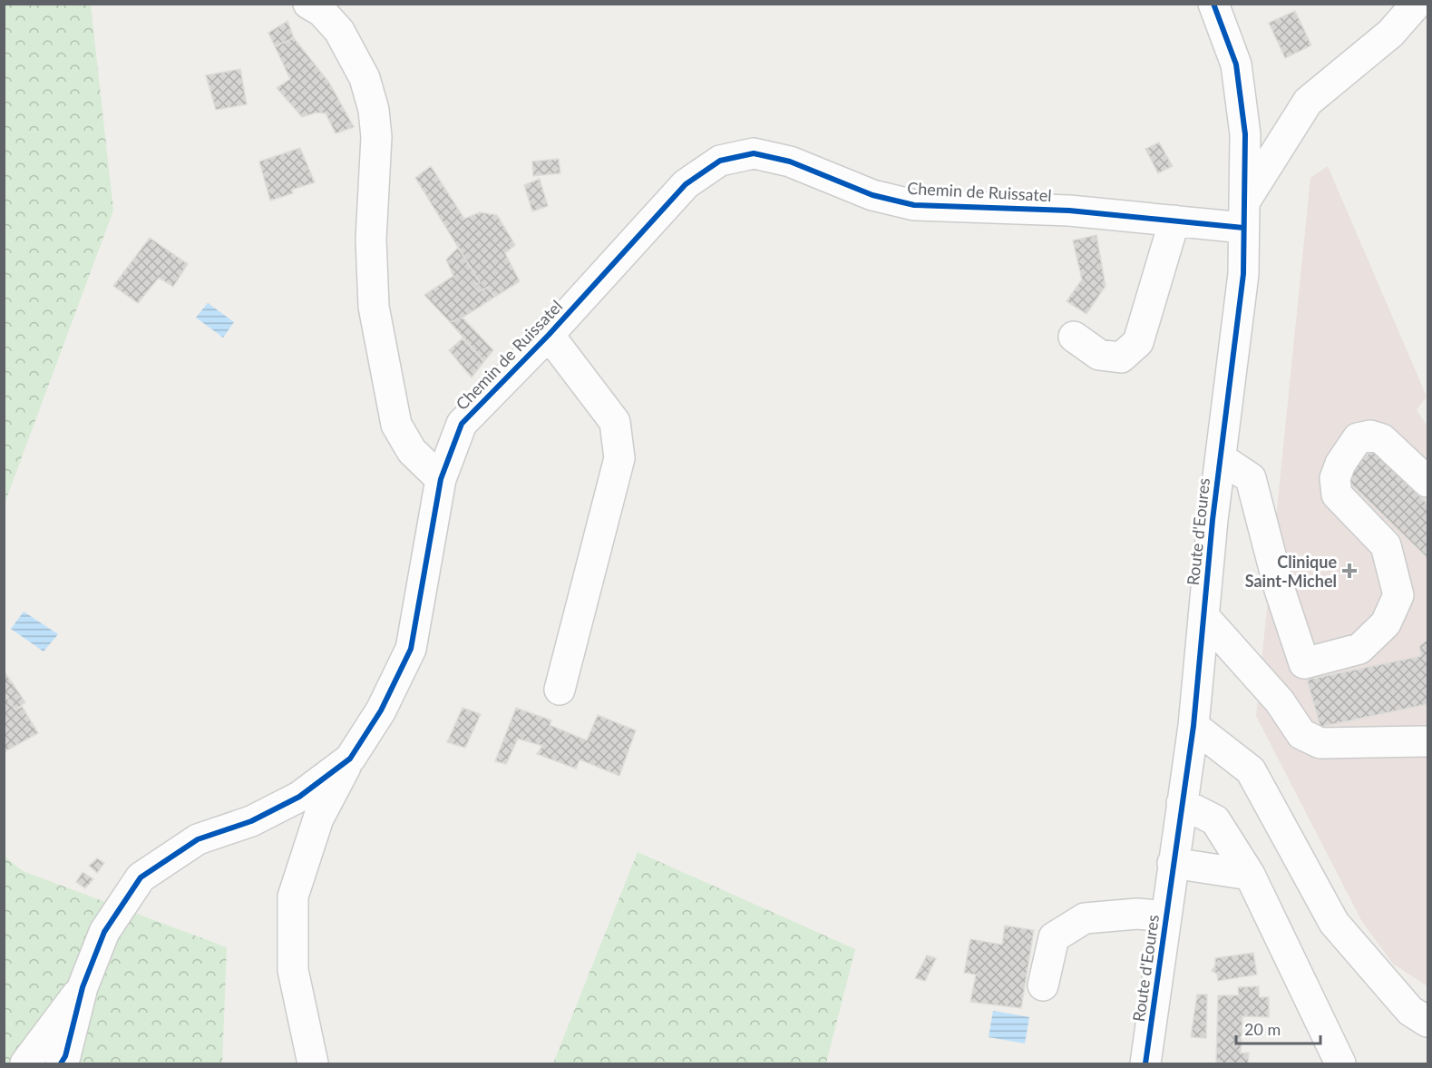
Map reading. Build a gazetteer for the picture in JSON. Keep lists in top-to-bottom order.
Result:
{
  "streets": {
    "street": ["Chemin de Ruissatel", "Route d'Eoures"]
  },
  "crossings": [
    ["Chemin de Ruissatel", "Route d'Eoures"]
  ],
  "places": {
    "health": ["Clinique Saint-Michel"]
  },
  "scale_bar": "20 m"
}
